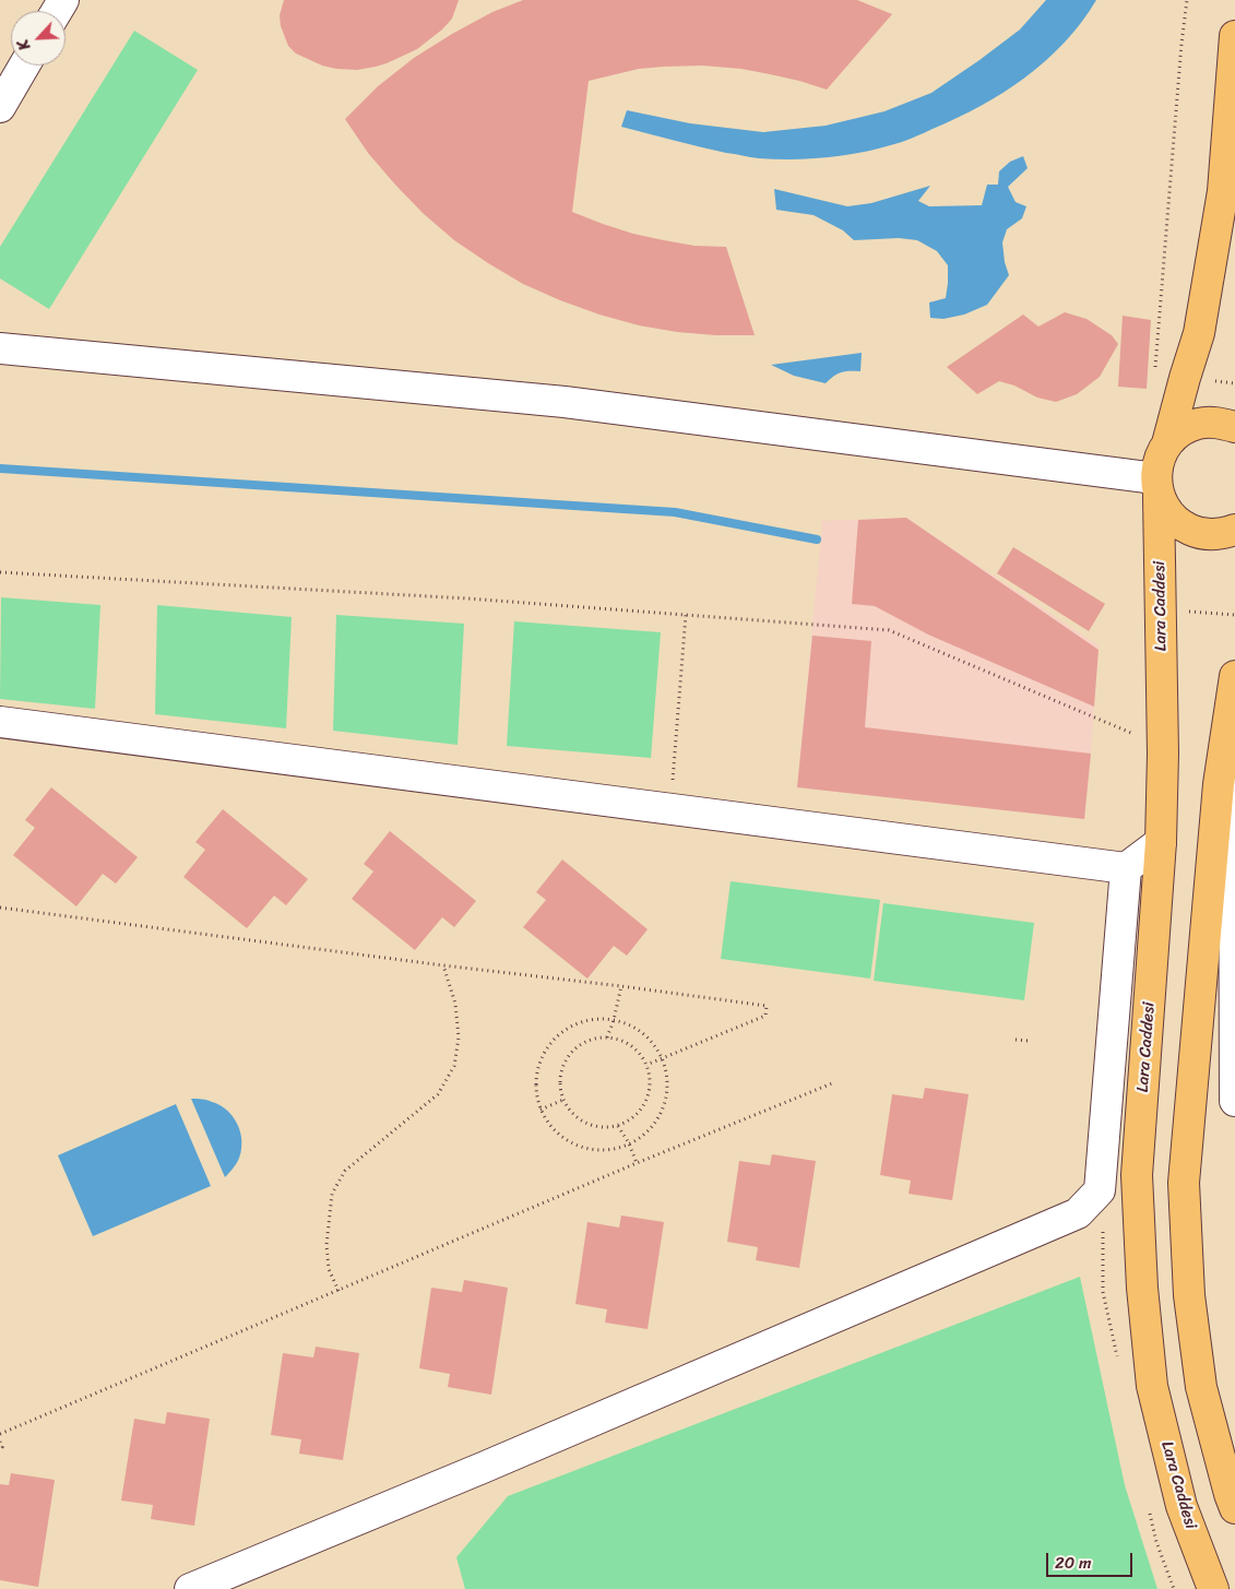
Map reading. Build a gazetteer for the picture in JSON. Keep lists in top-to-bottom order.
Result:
{
  "streets": {
    "main road": ["Lara Caddesi"]
  },
  "scale_bar": "20 m",
  "north": "bottom left"
}
